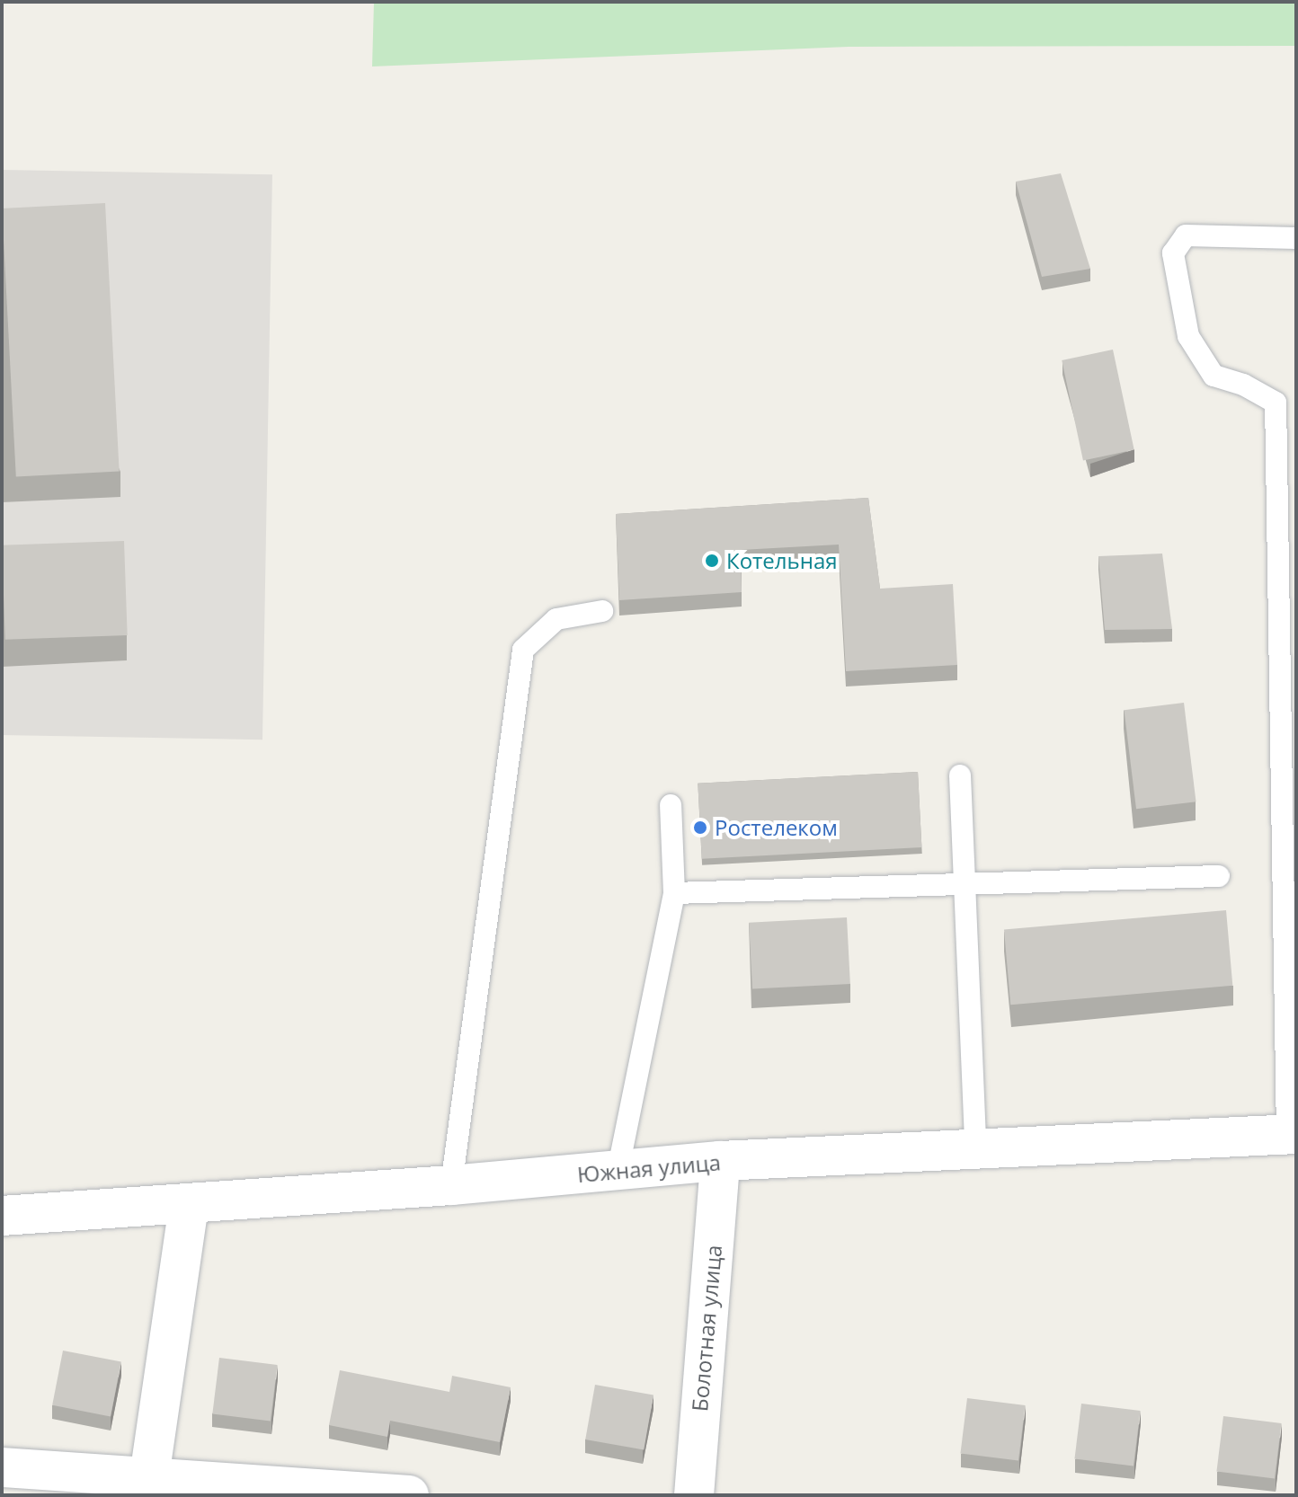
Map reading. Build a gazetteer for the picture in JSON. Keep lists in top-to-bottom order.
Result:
{
  "streets": {
    "street": ["Южная улица", "Болотная улица"]
  },
  "crossings": [
    ["Южная улица", "Болотная улица"]
  ],
  "places": ["Котельная", "Ростелеком"]
}
